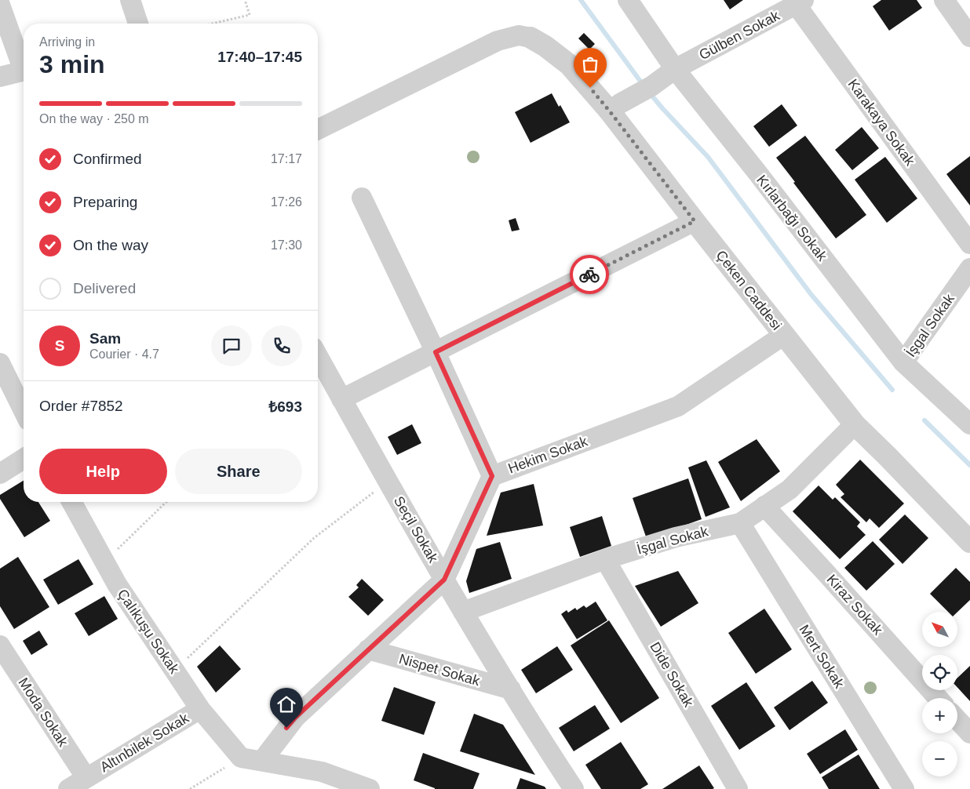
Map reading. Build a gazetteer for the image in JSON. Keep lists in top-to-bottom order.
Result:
{
  "streets": {
    "street": [
      "Gülben Sokak",
      "Karakaya Sokak",
      "Kırlarbağı Sokak",
      "Çeken Caddesi",
      "İşgal Sokak",
      "Hekim Sokak",
      "Seçil Sokak",
      "Kiraz Sokak",
      "Çalıkuşu Sokak",
      "Mert Sokak",
      "Nispet Sokak",
      "Dide Sokak",
      "Moda Sokak",
      "Altınbilek Sokak"
    ]
  },
  "crossings": [
    ["Gülben Sokak", "Karakaya Sokak"],
    ["Gülben Sokak", "Kırlarbağı Sokak"],
    ["Gülben Sokak", "Çeken Caddesi"],
    ["Kırlarbağı Sokak", "İşgal Sokak"],
    ["Çeken Caddesi", "İşgal Sokak"],
    ["Çeken Caddesi", "Hekim Sokak"],
    ["İşgal Sokak", "Seçil Sokak"],
    ["İşgal Sokak", "Kiraz Sokak"],
    ["İşgal Sokak", "Mert Sokak"],
    ["İşgal Sokak", "Dide Sokak"],
    ["Hekim Sokak", "Seçil Sokak"],
    ["Hekim Sokak", "Nispet Sokak"],
    ["Seçil Sokak", "Nispet Sokak"],
    ["Çalıkuşu Sokak", "Altınbilek Sokak"],
    ["Moda Sokak", "Altınbilek Sokak"]
  ],
  "north": "top left",
  "page": {
    "heading": ["3 min", "Arriving in", "17:40–17:45"],
    "panel": [
      "Sam",
      "Courier · 4.7",
      "Order #7852",
      "₺693"
    ],
    "bar": "On the way · 250 m",
    "list": [
      ["Confirmed", "17:17"],
      ["Preparing", "17:26"],
      ["On the way", "17:30"],
      "Delivered"
    ],
    "round": "S",
    "buttons": ["Help", "Share"],
    "map_buttons": ["+", "−"]
  }
}
